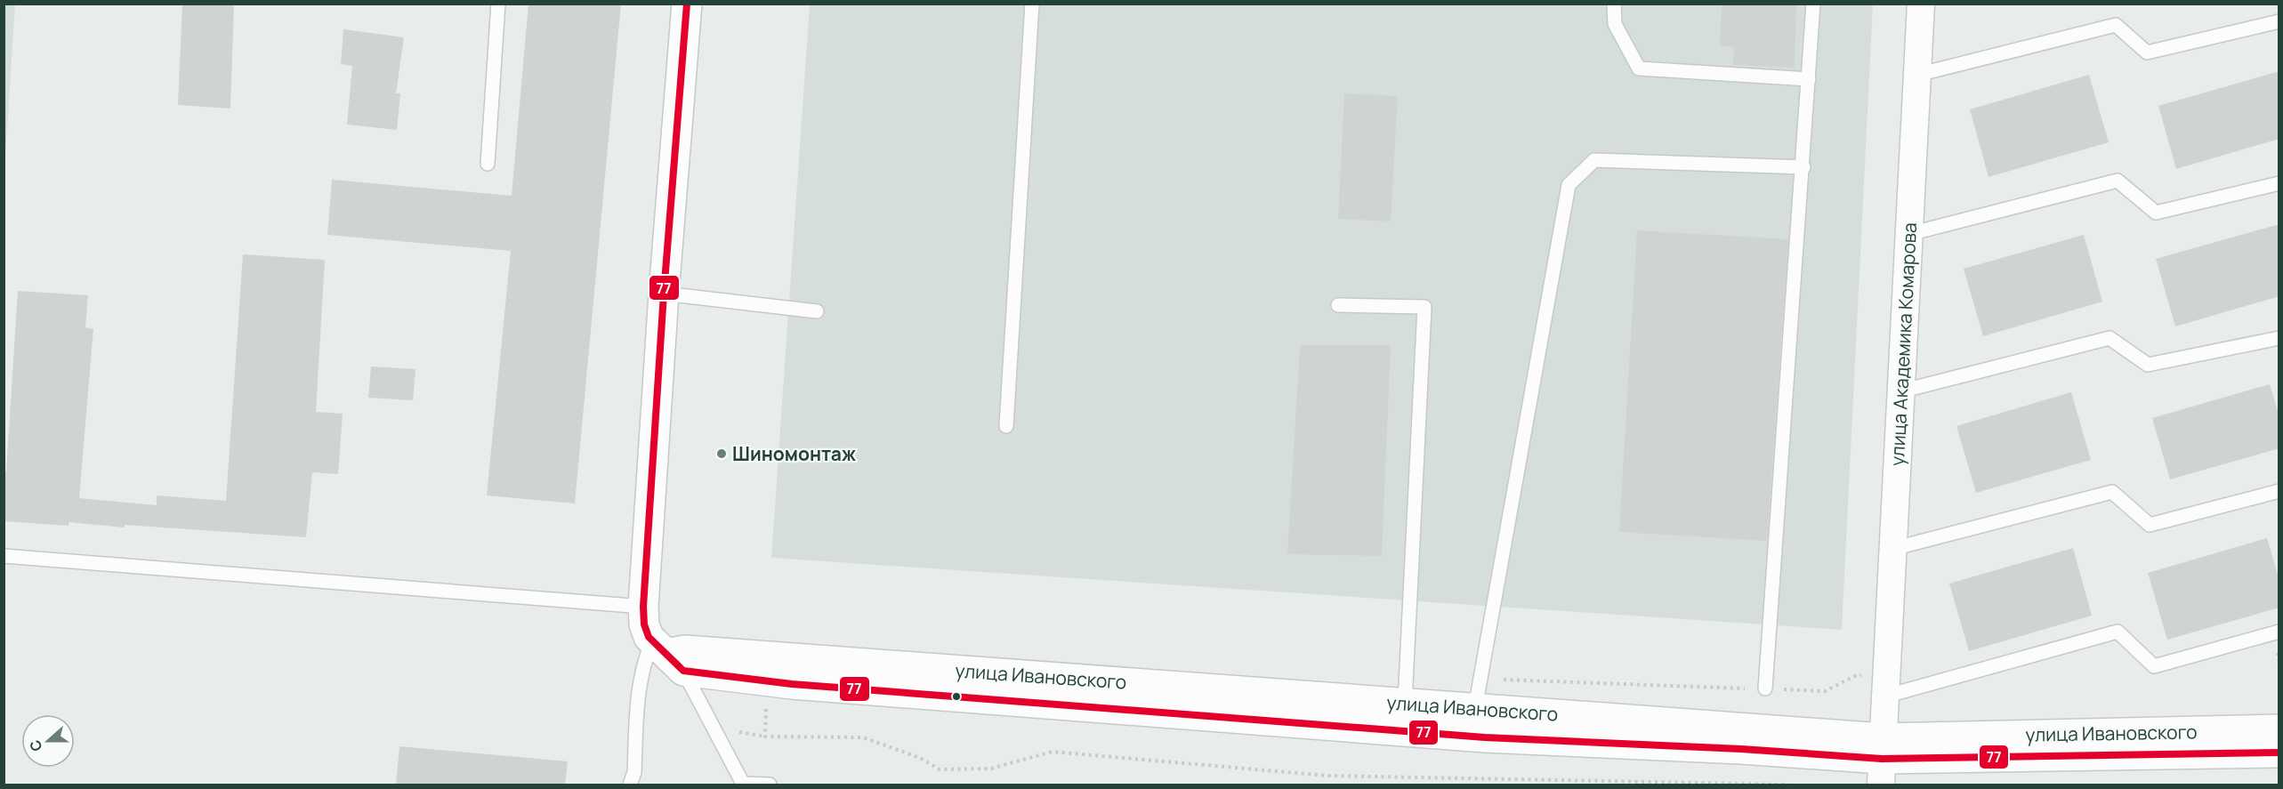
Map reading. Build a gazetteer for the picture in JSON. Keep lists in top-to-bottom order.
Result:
{
  "streets": {
    "street": ["улица Академика Комарова", "улица Ивановского"]
  },
  "crossings": [
    ["улица Академика Комарова", "улица Ивановского"]
  ],
  "places": ["Шиномонтаж"],
  "lines": ["transit line 77"],
  "north": "left"
}
